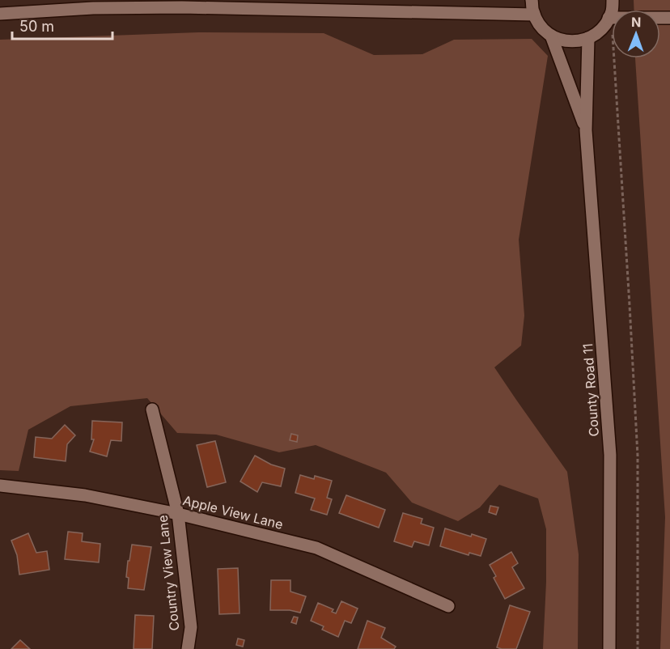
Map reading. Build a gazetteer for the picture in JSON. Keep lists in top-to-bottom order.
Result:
{
  "streets": {
    "street": ["County Road 11", "Apple View Lane", "Country View Lane"]
  },
  "crossings": [
    ["Apple View Lane", "Country View Lane"]
  ],
  "scale_bar": "50 m",
  "north": "top"
}
